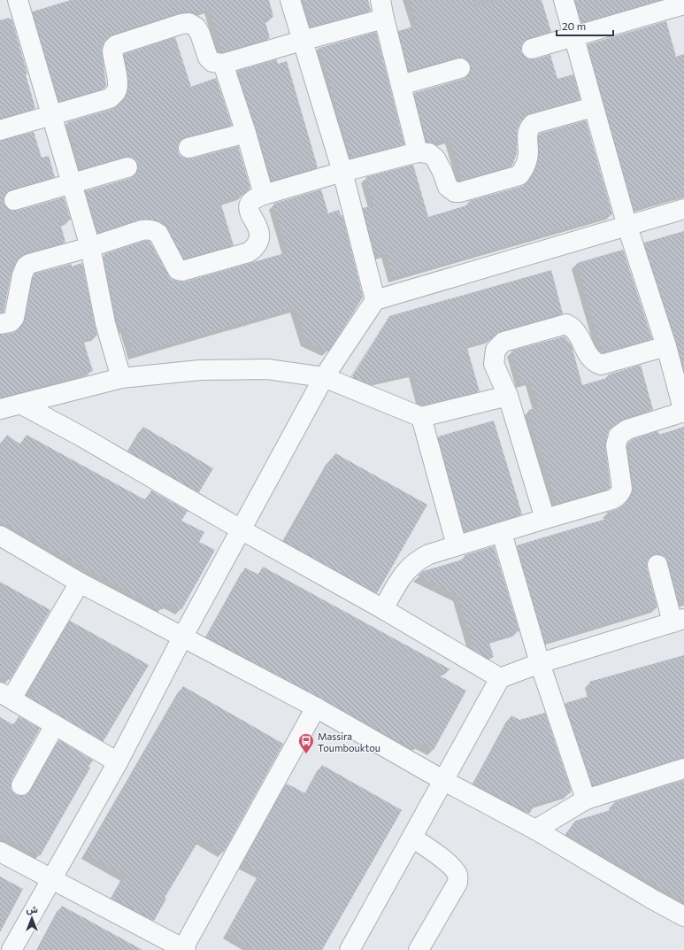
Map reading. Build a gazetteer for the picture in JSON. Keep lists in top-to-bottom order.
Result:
{
  "places": {
    "bus stop": ["Massira Toumbouktou"]
  },
  "scale_bar": "20 m",
  "north": "top"
}
